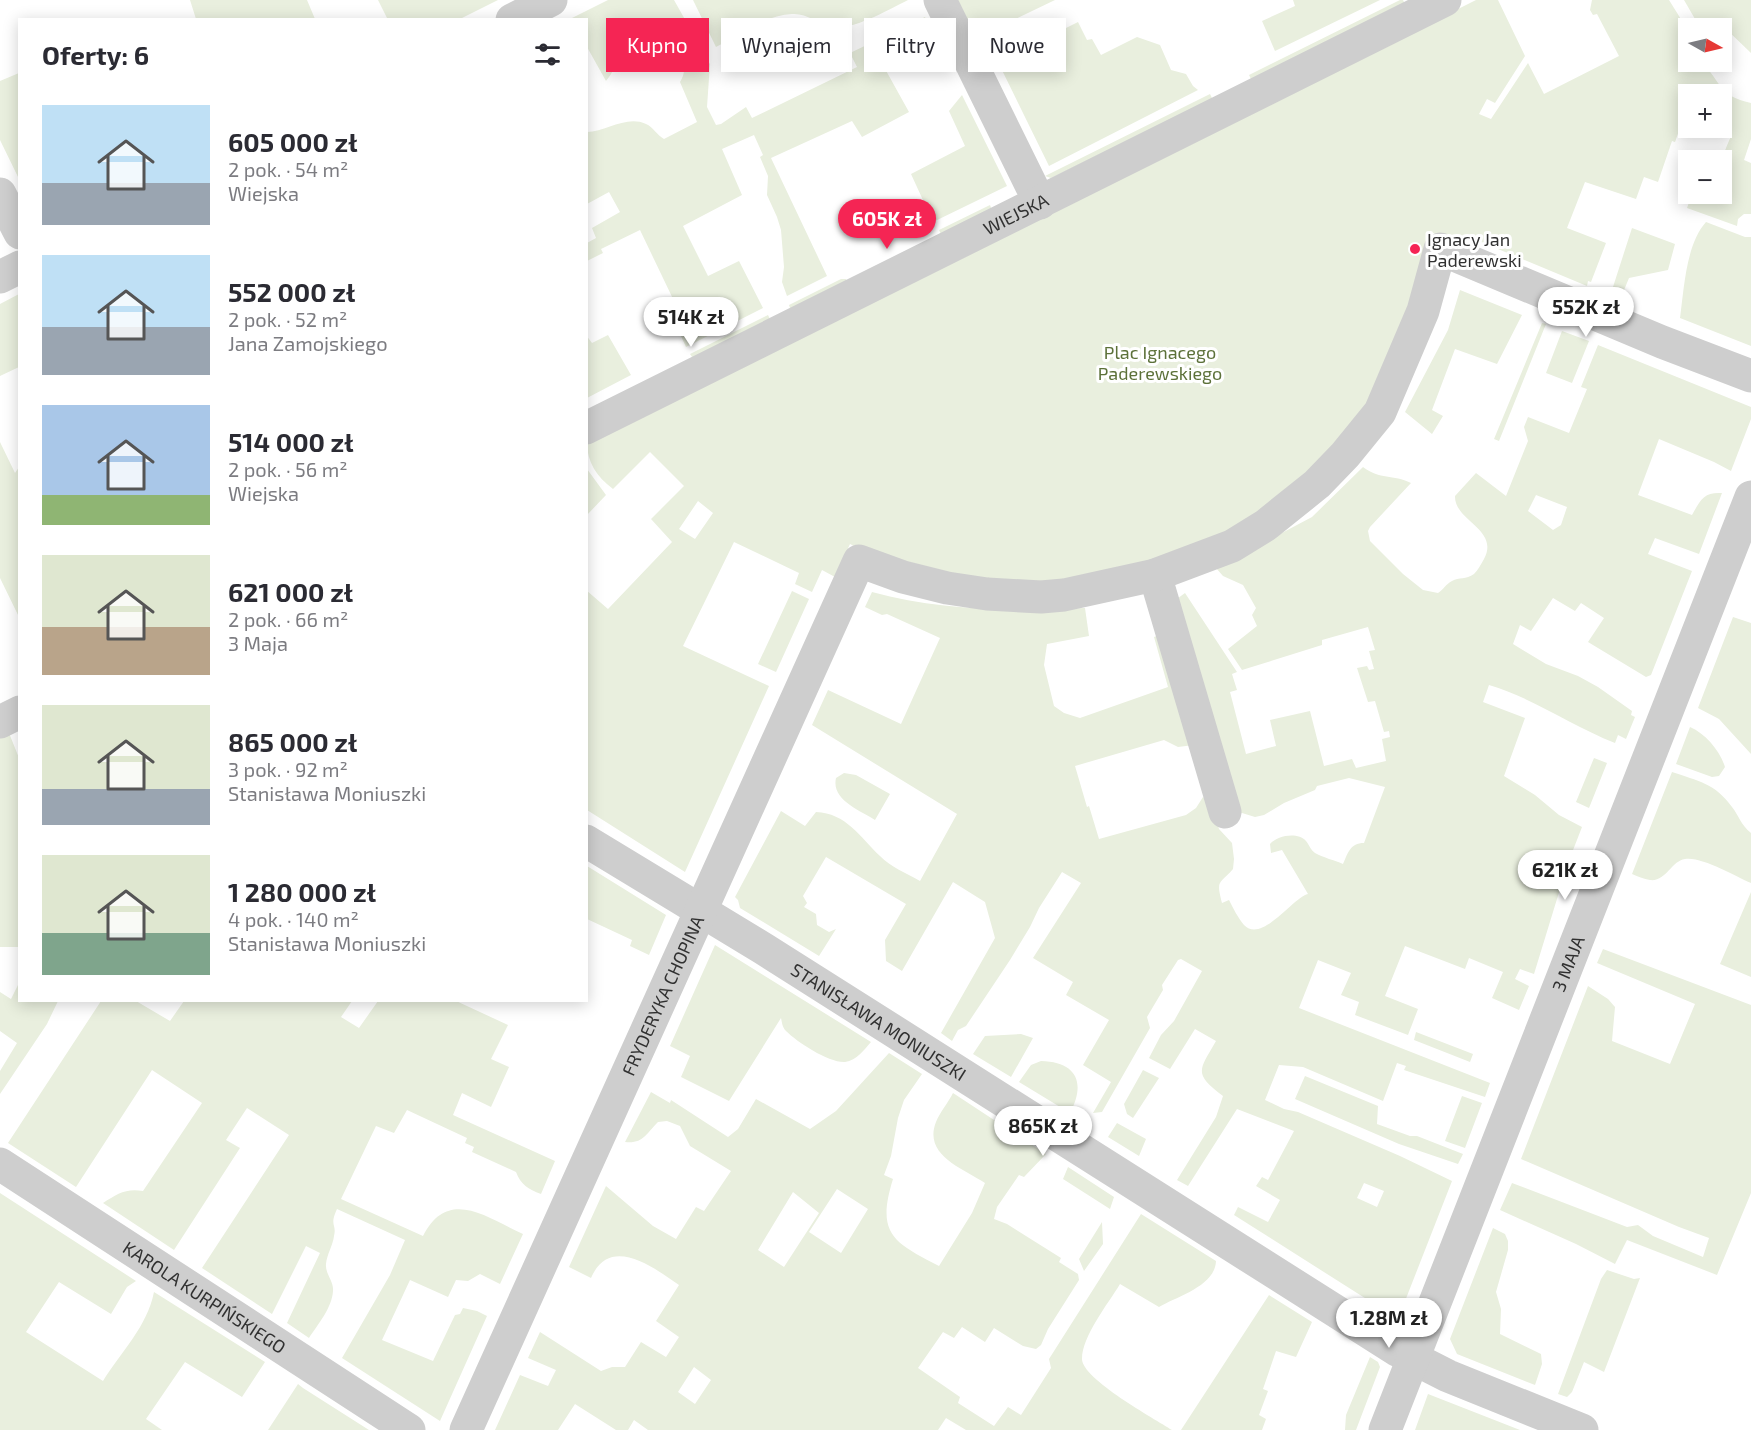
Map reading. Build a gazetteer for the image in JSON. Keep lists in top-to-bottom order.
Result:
{
  "streets": {
    "street": [
      "WIEJSKA",
      "3 MAJA",
      "FRYDERYKA CHOPINA",
      "STANISŁAWA MONIUSZKI",
      "KAROLA KURPIŃSKIEGO"
    ]
  },
  "crossings": [
    ["3 MAJA", "STANISŁAWA MONIUSZKI"],
    ["FRYDERYKA CHOPINA", "STANISŁAWA MONIUSZKI"]
  ],
  "parks": ["Plac Ignacego Paderewskiego"],
  "places": ["Ignacy Jan Paderewski"],
  "north": "right",
  "page": {
    "map_buttons": ["+", "−"],
    "chip": [
      "Kupno",
      "Wynajem",
      "Filtry",
      "Nowe"
    ],
    "heading": "Oferty: 6",
    "list": [
      {
        "name": "605 000 zł",
        "note": "2 pok. · 54 m² · Wiejska"
      },
      {
        "name": "552 000 zł",
        "note": "2 pok. · 52 m² · Jana Zamojskiego"
      },
      {
        "name": "514 000 zł",
        "note": "2 pok. · 56 m² · Wiejska"
      },
      {
        "name": "621 000 zł",
        "note": "2 pok. · 66 m² · 3 Maja"
      },
      {
        "name": "865 000 zł",
        "note": "3 pok. · 92 m² · Stanisława Moniuszki"
      },
      {
        "name": "1 280 000 zł",
        "note": "4 pok. · 140 m² · Stanisława Moniuszki"
      }
    ],
    "price": [
      "605K zł",
      "552K zł",
      "514K zł",
      "621K zł",
      "865K zł",
      "1.28M zł"
    ]
  }
}
